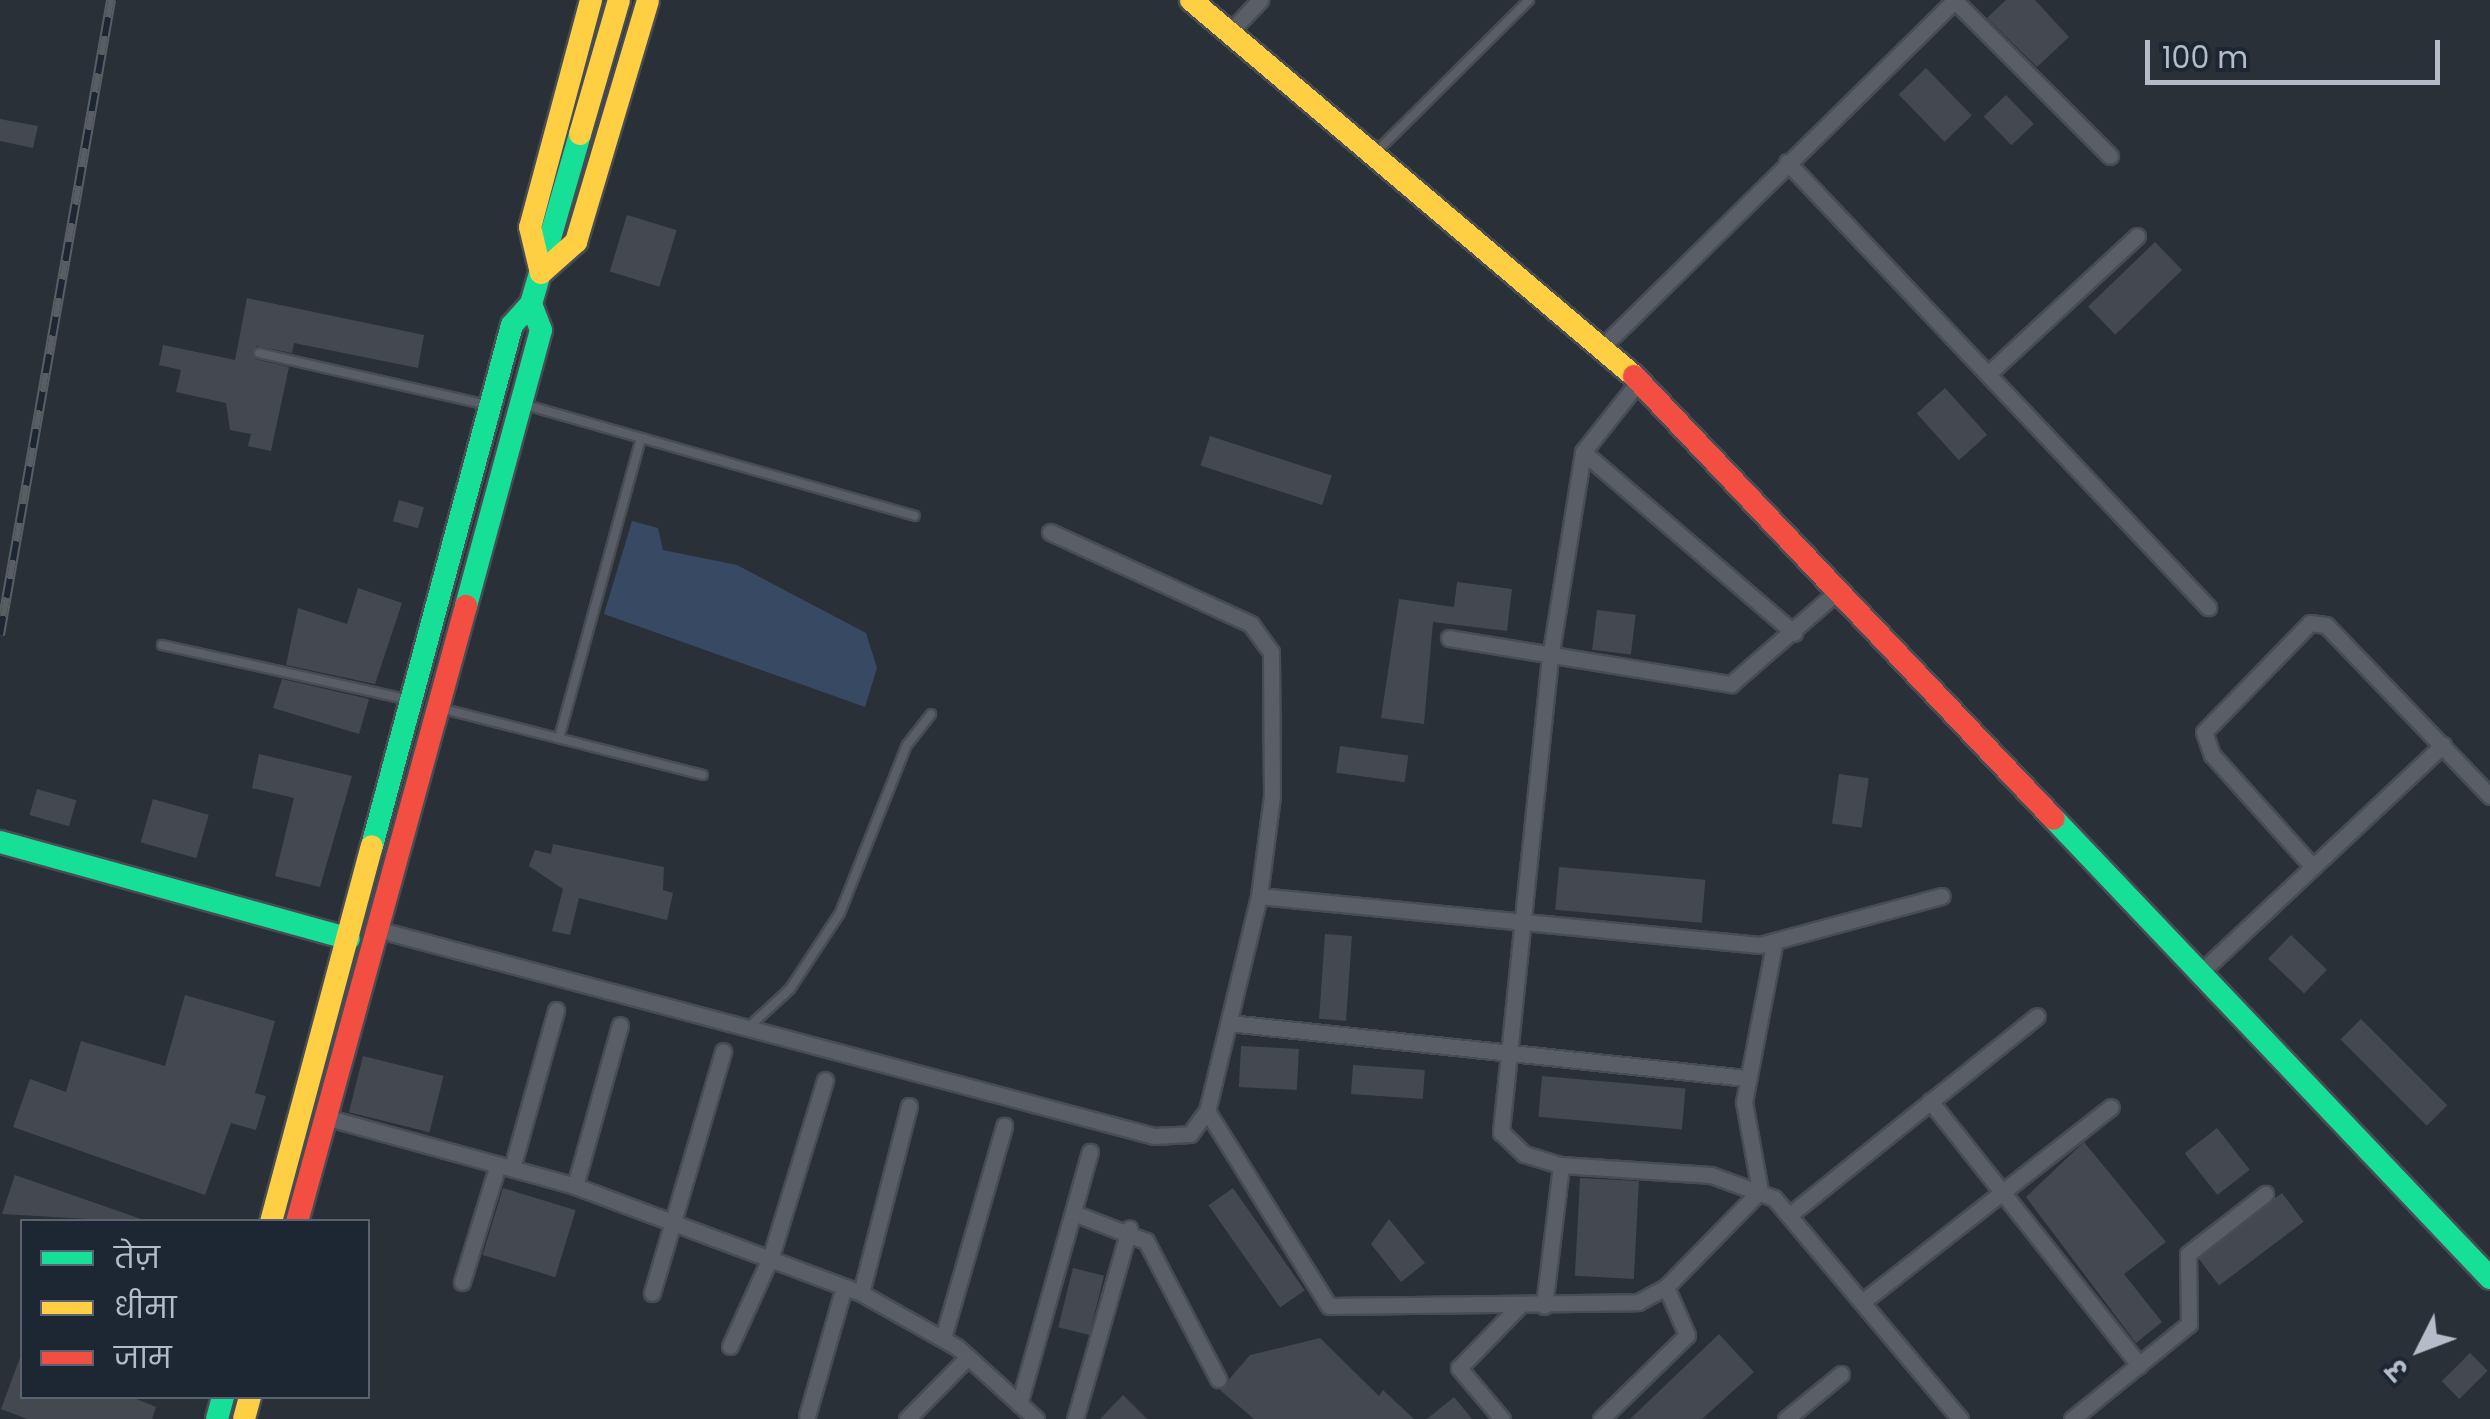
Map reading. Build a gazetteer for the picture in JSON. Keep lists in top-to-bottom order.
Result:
{
  "legend": ["तेज़", "धीमा", "जाम"],
  "scale_bar": "100 m",
  "north": "bottom left"
}
